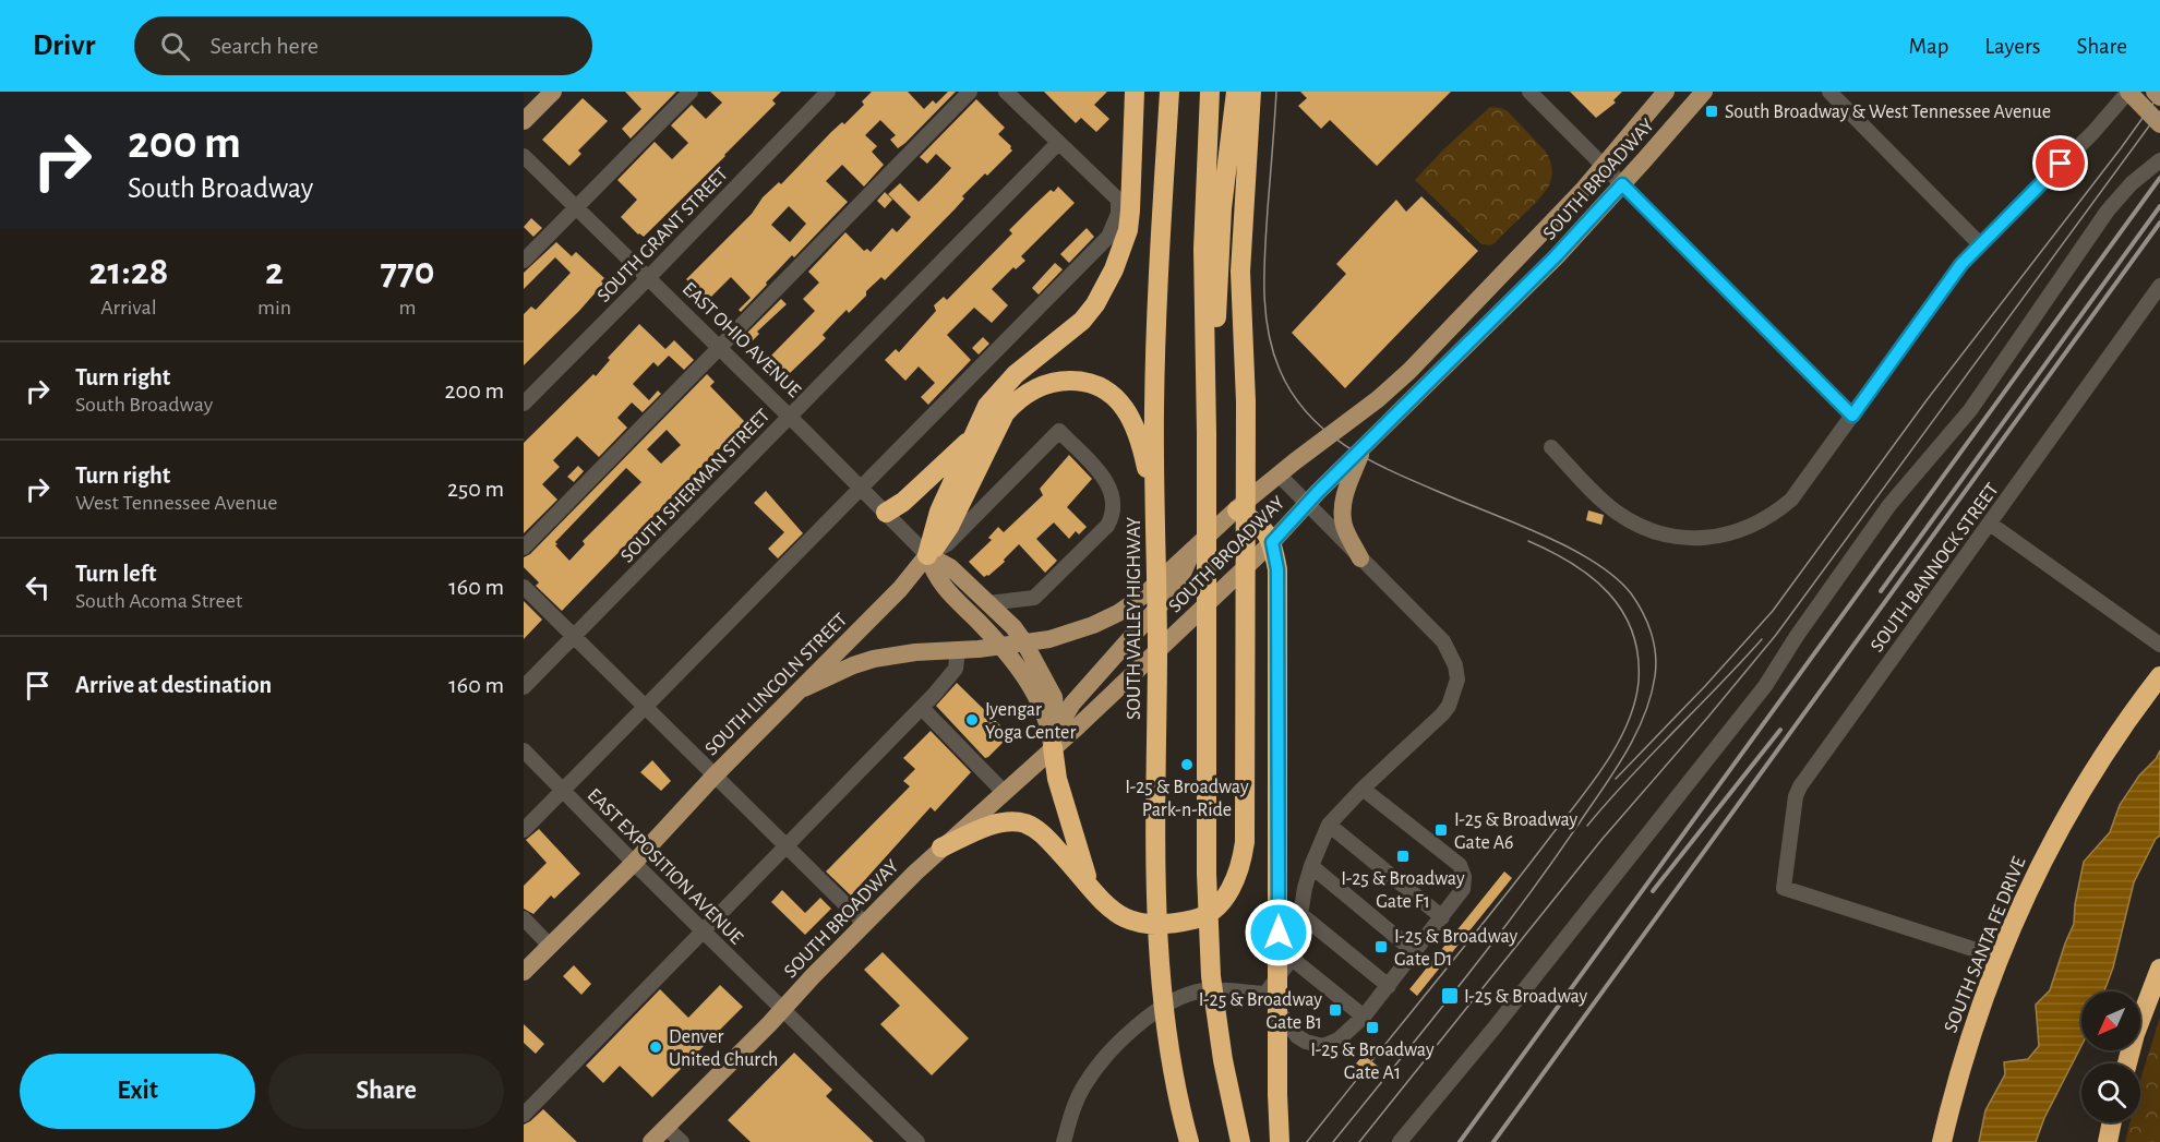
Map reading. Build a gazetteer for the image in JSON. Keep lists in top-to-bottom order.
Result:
{
  "streets": {
    "highway": ["SOUTH VALLEY HIGHWAY", "SOUTH SANTA FE DRIVE"],
    "main road": ["SOUTH BROADWAY", "EAST OHIO AVENUE", "SOUTH LINCOLN STREET"],
    "street": [
      "SOUTH GRANT STREET",
      "SOUTH SHERMAN STREET",
      "SOUTH BANNOCK STREET",
      "EAST EXPOSITION AVENUE"
    ]
  },
  "crossings": [
    ["SOUTH BROADWAY", "EAST OHIO AVENUE"],
    ["SOUTH BROADWAY", "SOUTH LINCOLN STREET"],
    ["SOUTH BROADWAY", "EAST EXPOSITION AVENUE"],
    ["SOUTH GRANT STREET", "EAST OHIO AVENUE"],
    ["EAST OHIO AVENUE", "SOUTH SHERMAN STREET"],
    ["EAST OHIO AVENUE", "SOUTH LINCOLN STREET"],
    ["SOUTH BANNOCK STREET", "SOUTH SANTA FE DRIVE"],
    ["SOUTH LINCOLN STREET", "EAST EXPOSITION AVENUE"]
  ],
  "places": {
    "transit": [
      "South Broadway & West Tennessee Avenue",
      "I-25 & Broadway Gate A6",
      "I-25 & Broadway Gate F1",
      "I-25 & Broadway Gate D1",
      "I-25 & Broadway",
      "I-25 & Broadway Gate B1",
      "I-25 & Broadway Gate A1"
    ],
    "other": ["Iyengar Yoga Center", "I-25 & Broadway Park-n-Ride", "Denver United Church"]
  },
  "north": "bottom left",
  "page": {
    "header": "Drivr",
    "search": "Search here",
    "nav": ["Map", "Layers", "Share"],
    "turn": ["200 m", "South Broadway"],
    "eta": [
      "21:28",
      "Arrival",
      "2",
      "min",
      "770",
      "m"
    ],
    "list": [
      {
        "name": "Turn right",
        "note": "South Broadway",
        "value": "200 m"
      },
      {
        "name": "Turn right",
        "note": "West Tennessee Avenue",
        "value": "250 m"
      },
      {
        "name": "Turn left",
        "note": "South Acoma Street",
        "value": "160 m"
      },
      {
        "name": "Arrive at destination",
        "value": "160 m"
      }
    ],
    "buttons": ["Exit", "Share"]
  }
}
